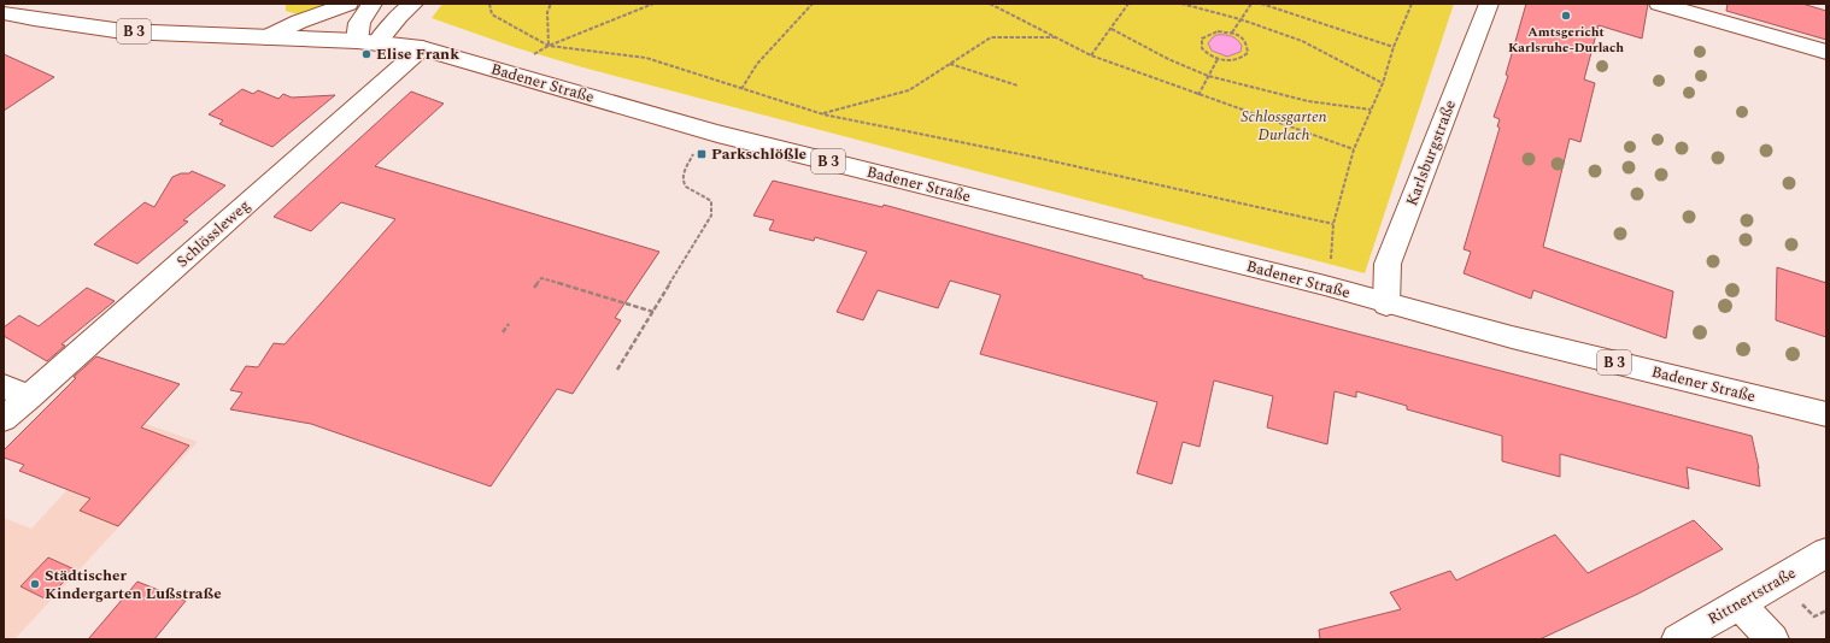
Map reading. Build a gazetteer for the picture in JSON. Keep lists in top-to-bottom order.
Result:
{
  "streets": {
    "main road": [
      "B 3",
      "Badener Straße",
      "Karlsburgstraße",
      "Schlössleweg",
      "Rittnertstraße"
    ]
  },
  "crossings": [
    ["Badener Straße", "Karlsburgstraße"],
    ["Badener Straße", "Schlössleweg"]
  ],
  "parks": ["Schlossgarten Durlach"],
  "places": {
    "other": ["Amtsgericht Karlsruhe-Durlach", "Elise Frank", "Städtischer Kindergarten Lußstraße"],
    "transit": ["Parkschlößle"]
  }
}
